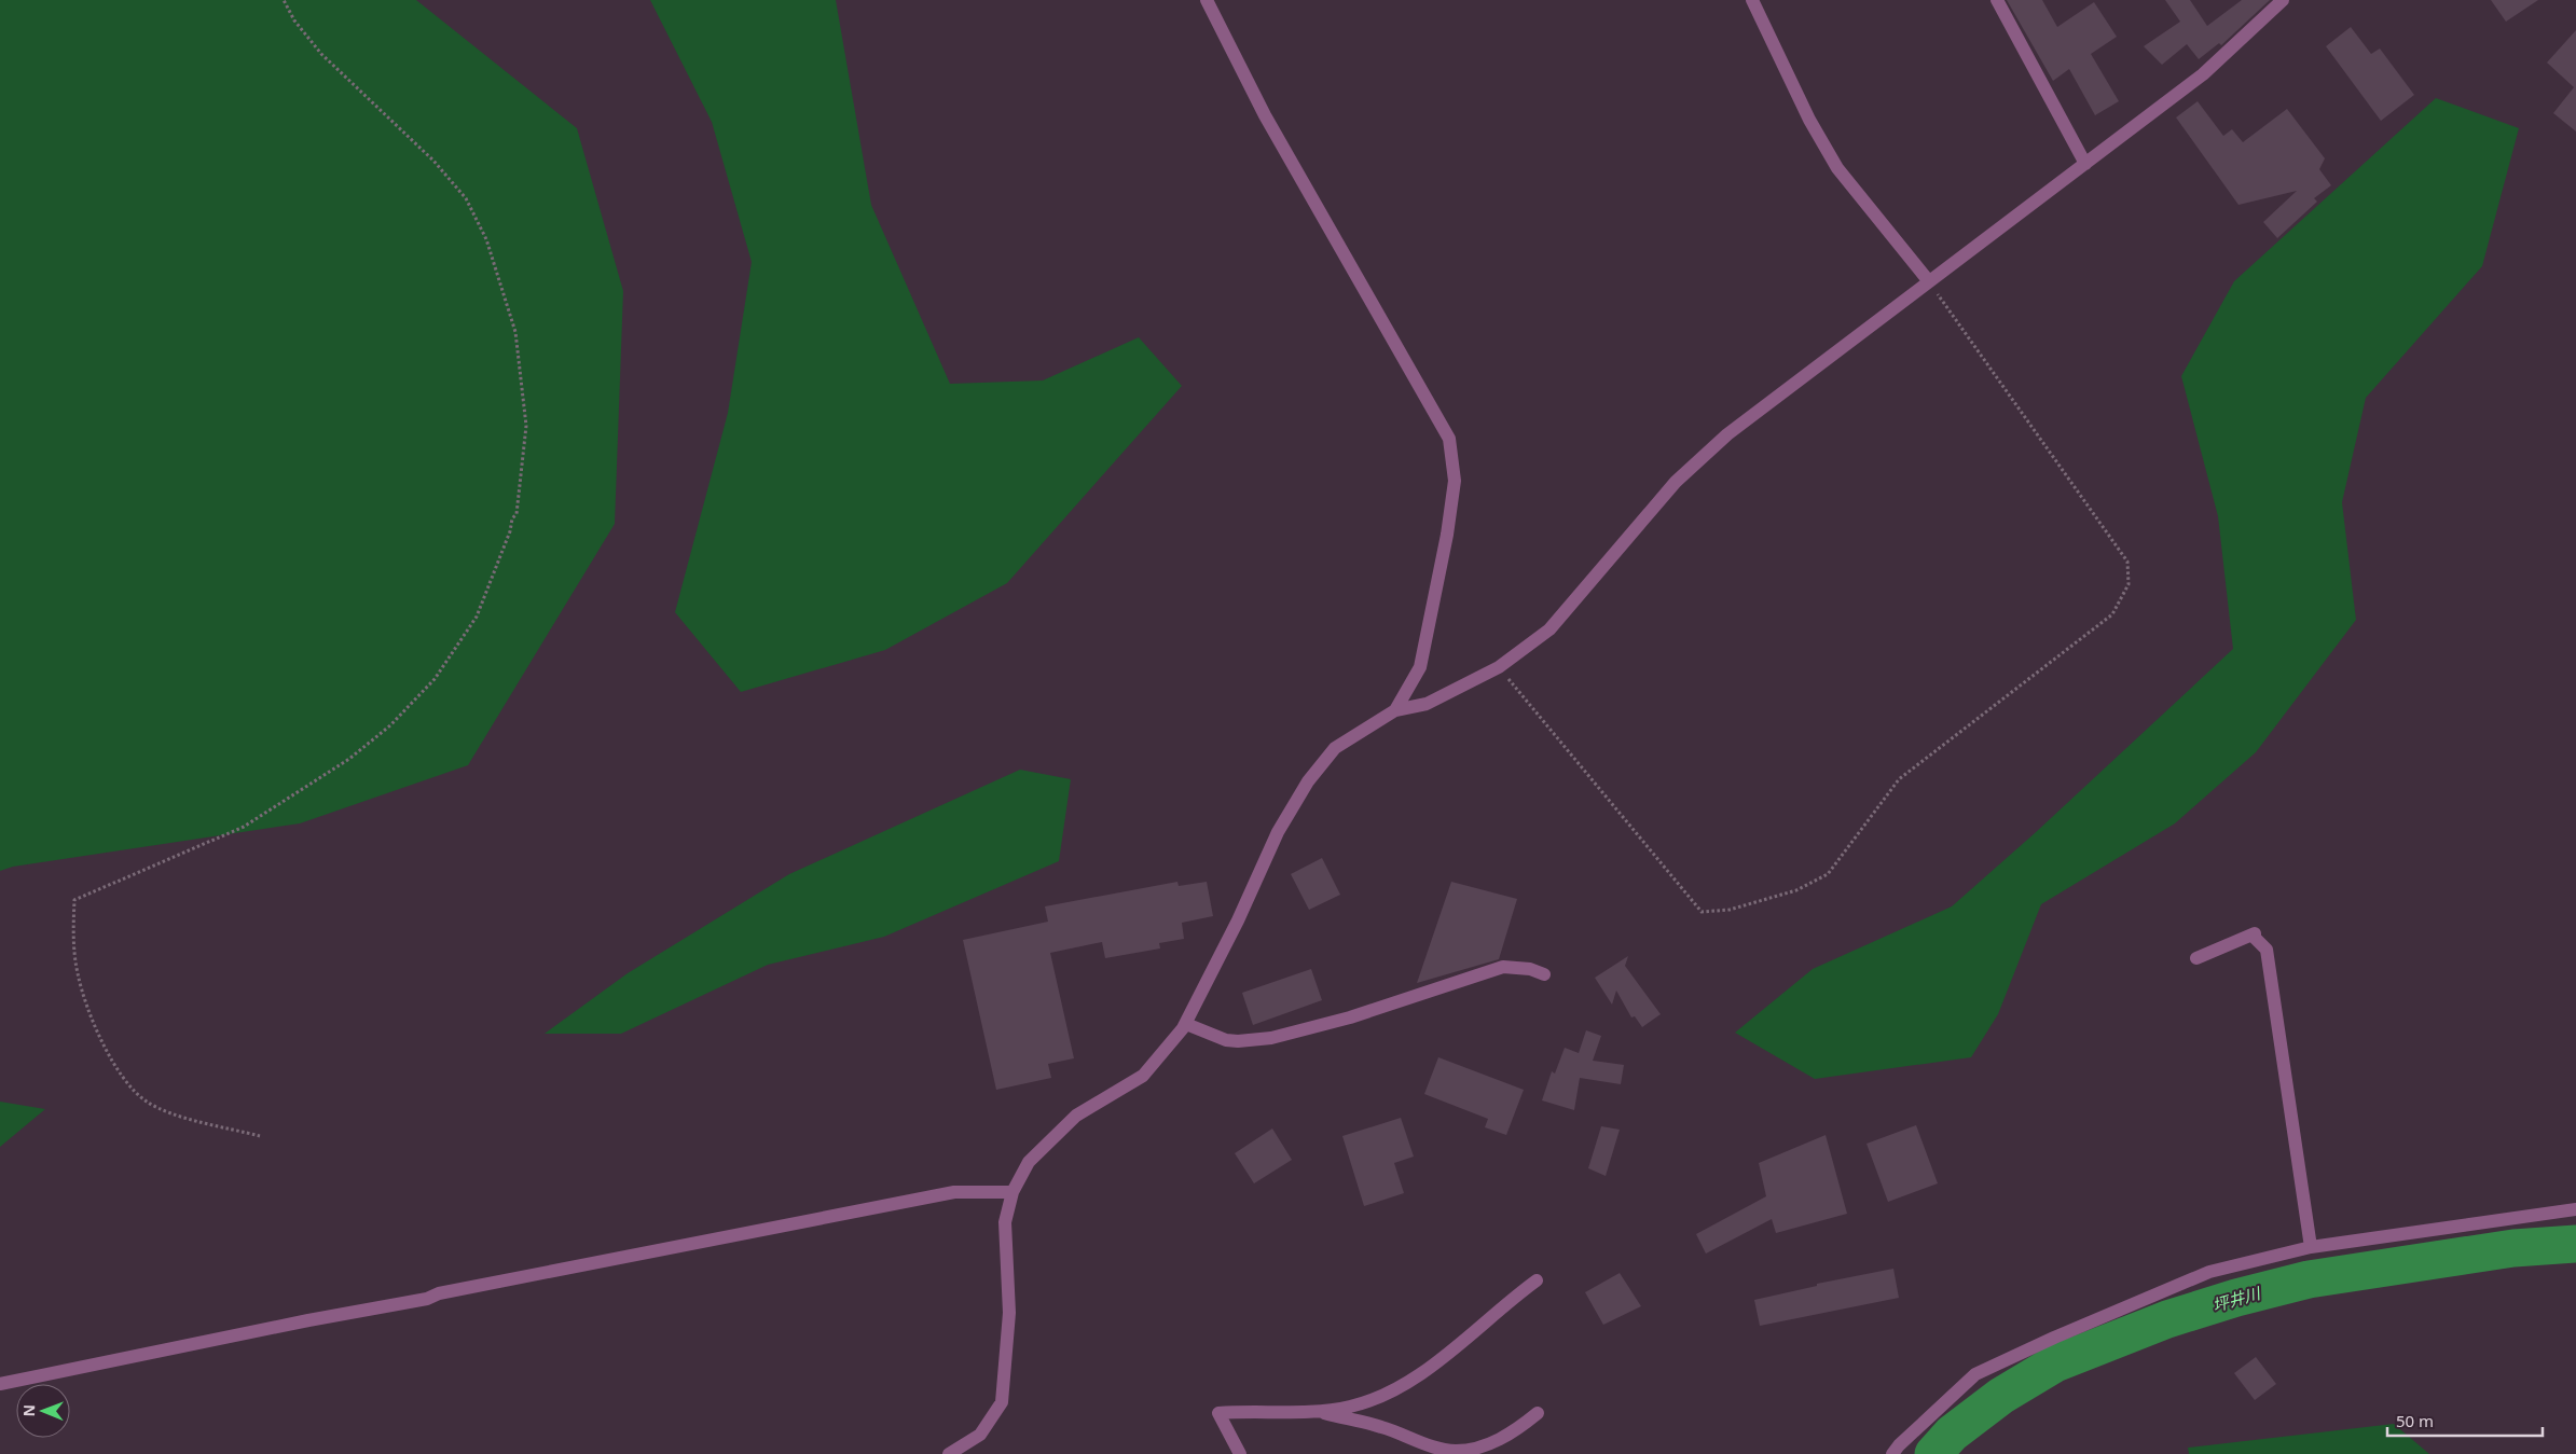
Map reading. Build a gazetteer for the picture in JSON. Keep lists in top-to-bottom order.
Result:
{
  "water": ["坪井川"],
  "scale_bar": "50 m",
  "north": "left"
}
